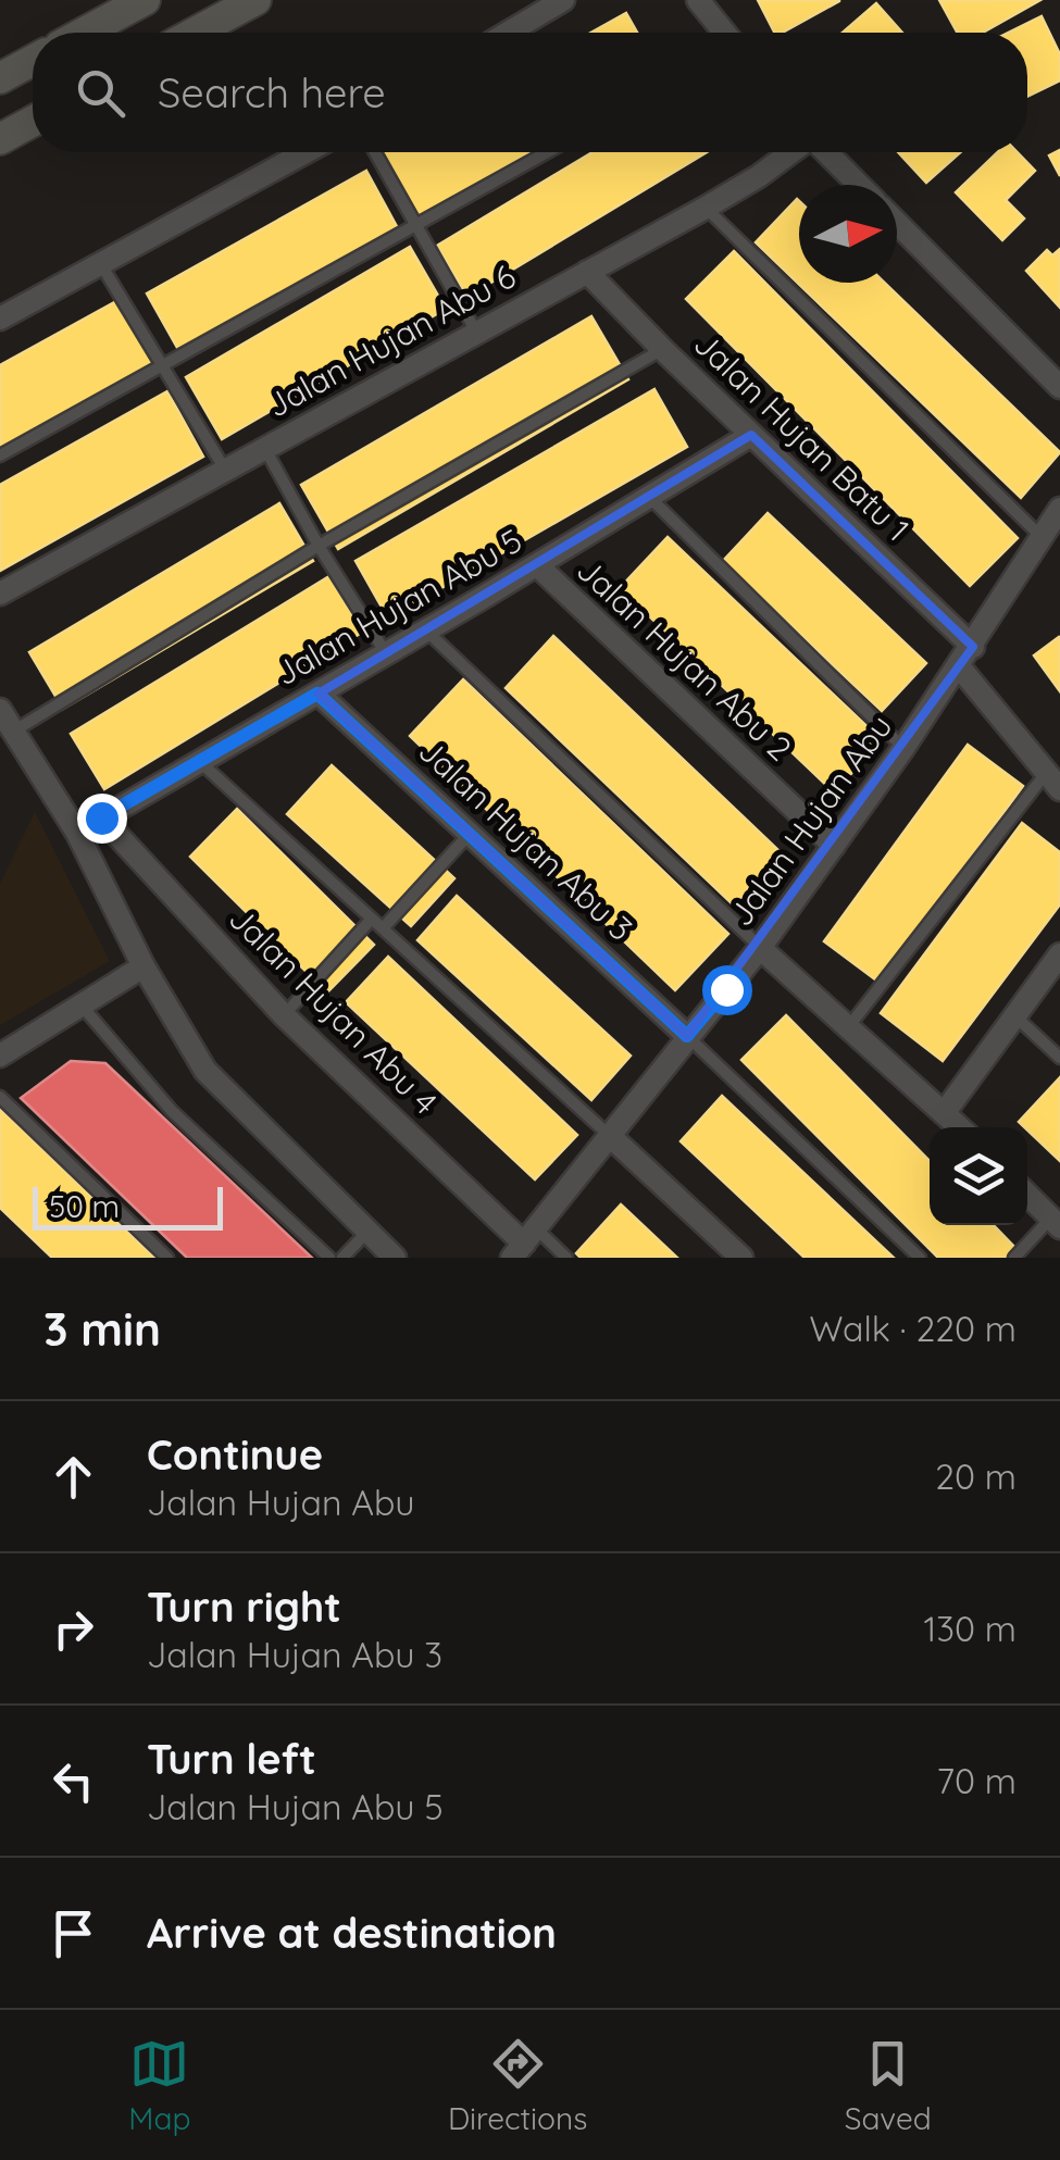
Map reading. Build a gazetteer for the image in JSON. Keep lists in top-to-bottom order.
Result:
{
  "streets": {
    "street": [
      "Jalan Hujan Abu 6",
      "Jalan Hujan Batu 1",
      "Jalan Hujan Abu 5",
      "Jalan Hujan Abu 2",
      "Jalan Hujan Abu",
      "Jalan Hujan Abu 3",
      "Jalan Hujan Abu 4"
    ]
  },
  "crossings": [
    ["Jalan Hujan Abu 6", "Jalan Hujan Batu 1"],
    ["Jalan Hujan Batu 1", "Jalan Hujan Abu 5"],
    ["Jalan Hujan Batu 1", "Jalan Hujan Abu"],
    ["Jalan Hujan Abu 5", "Jalan Hujan Abu 2"],
    ["Jalan Hujan Abu 5", "Jalan Hujan Abu 3"],
    ["Jalan Hujan Abu 5", "Jalan Hujan Abu 4"],
    ["Jalan Hujan Abu 2", "Jalan Hujan Abu"],
    ["Jalan Hujan Abu", "Jalan Hujan Abu 3"],
    ["Jalan Hujan Abu", "Jalan Hujan Abu 4"]
  ],
  "scale_bar": "50 m",
  "north": "right",
  "page": {
    "search": "Search here",
    "scale": "50 m",
    "heading": ["3 min", "Walk · 220 m"],
    "list": [
      ["Continue", "Jalan Hujan Abu", "20 m"],
      ["Turn right", "Jalan Hujan Abu 3", "130 m"],
      ["Turn left", "Jalan Hujan Abu 5", "70 m"],
      "Arrive at destination"
    ],
    "nav": ["Map", "Directions", "Saved"]
  }
}
